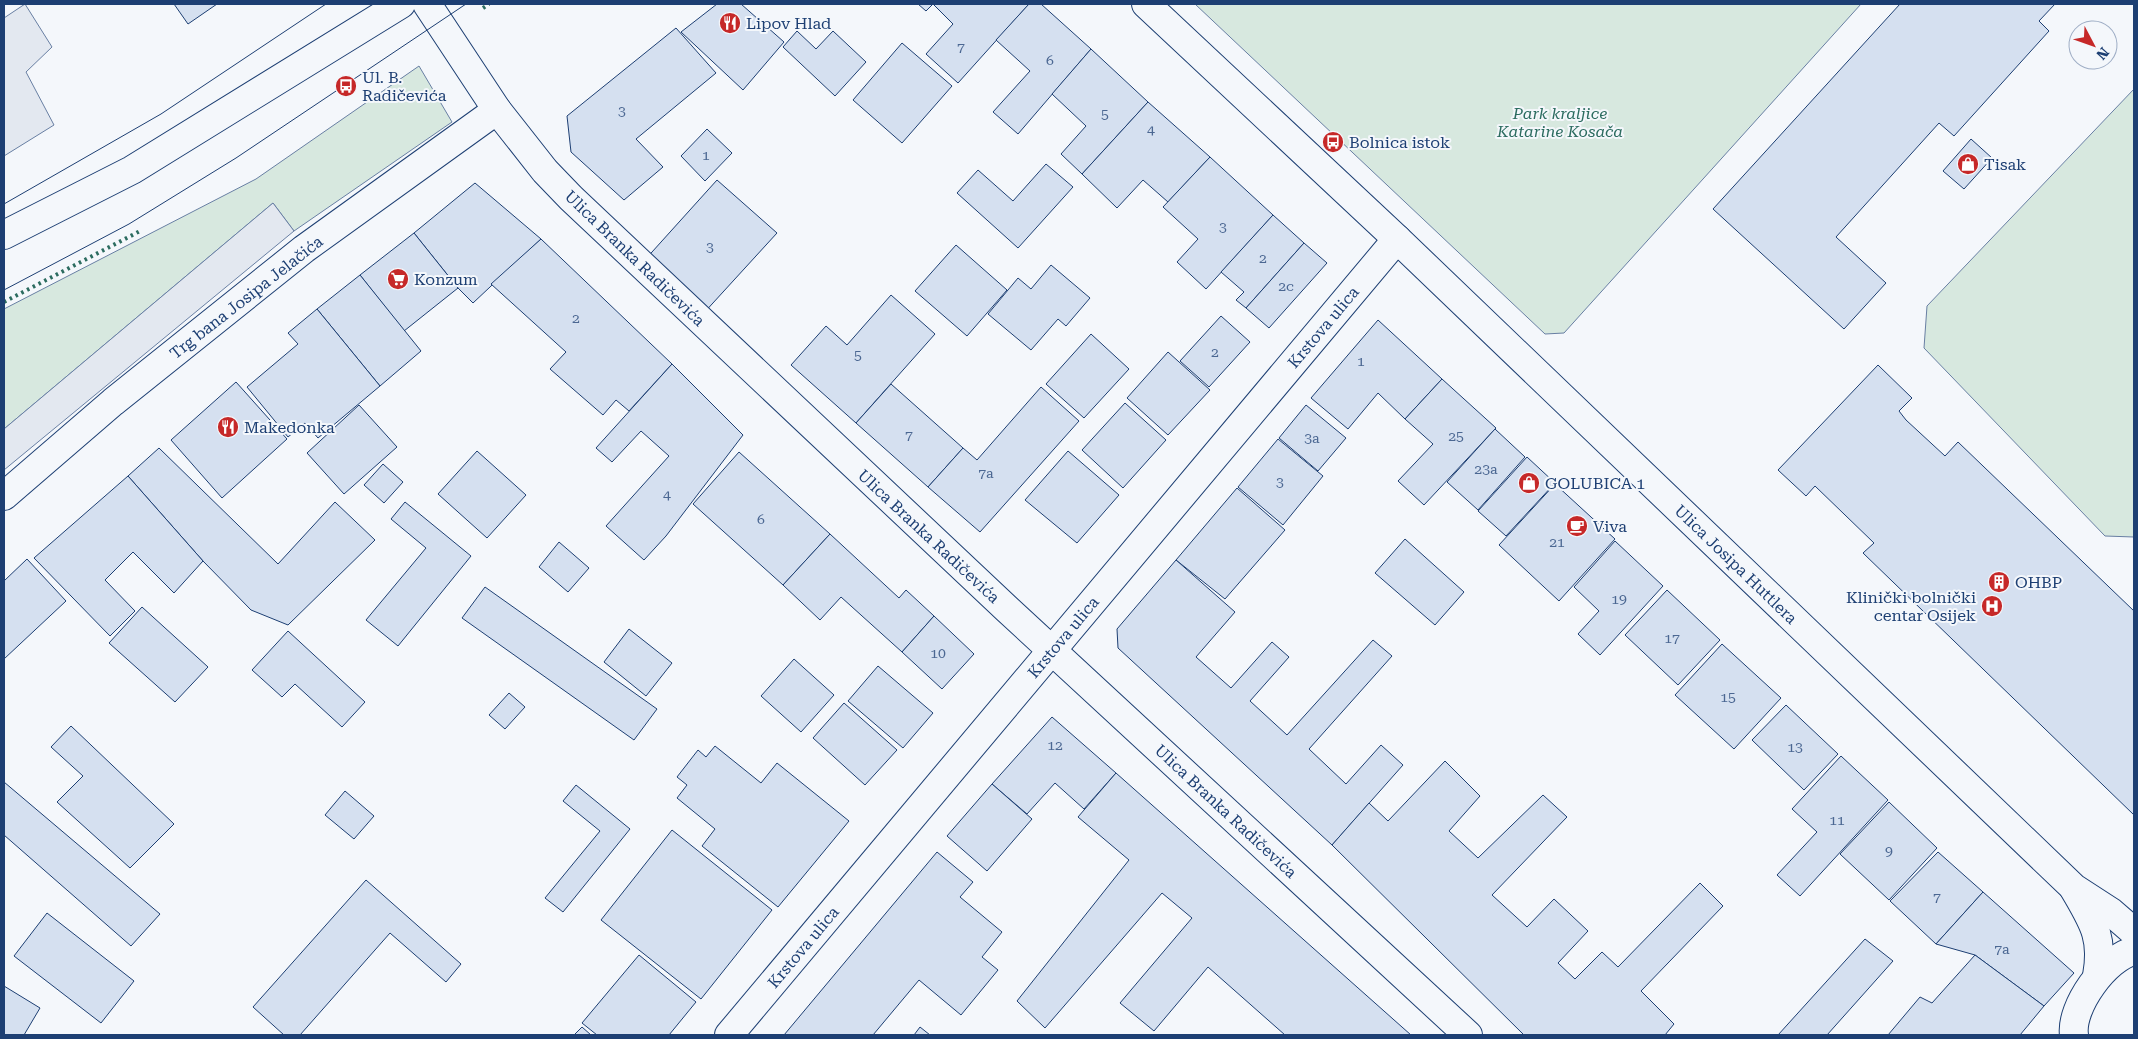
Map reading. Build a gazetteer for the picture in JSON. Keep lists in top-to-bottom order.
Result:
{
  "streets": {
    "street": [
      "Ulica Branka Radičevića",
      "Trg bana Josipa Jelačića",
      "Krstova ulica",
      "Ulica Josipa Huttlera"
    ]
  },
  "crossings": [
    ["Ulica Branka Radičevića", "Trg bana Josipa Jelačića"],
    ["Ulica Branka Radičevića", "Krstova ulica"],
    ["Krstova ulica", "Ulica Josipa Huttlera"]
  ],
  "parks": ["Park kraljice Katarine Kosača"],
  "places": {
    "restaurant": ["Lipov Hlad", "Makedonka"],
    "bus stop": ["Ul. B. Radičevića", "Bolnica istok"],
    "shop": ["Tisak", "GOLUBICA 1"],
    "supermarket": ["Konzum"],
    "cafe": ["Viva"],
    "building": ["OHBP"],
    "hospital": ["Klinički bolnički centar Osijek"]
  },
  "house_numbers": [
    "7",
    "6",
    "3",
    "5",
    "4",
    "1",
    "3",
    "3",
    "2",
    "2c",
    "2",
    "2",
    "5",
    "1",
    "7",
    "25",
    "3a",
    "23a",
    "7a",
    "3",
    "4",
    "6",
    "21",
    "19",
    "17",
    "10",
    "15",
    "12",
    "13",
    "11",
    "9",
    "7",
    "7a"
  ],
  "north": "bottom right"
}
